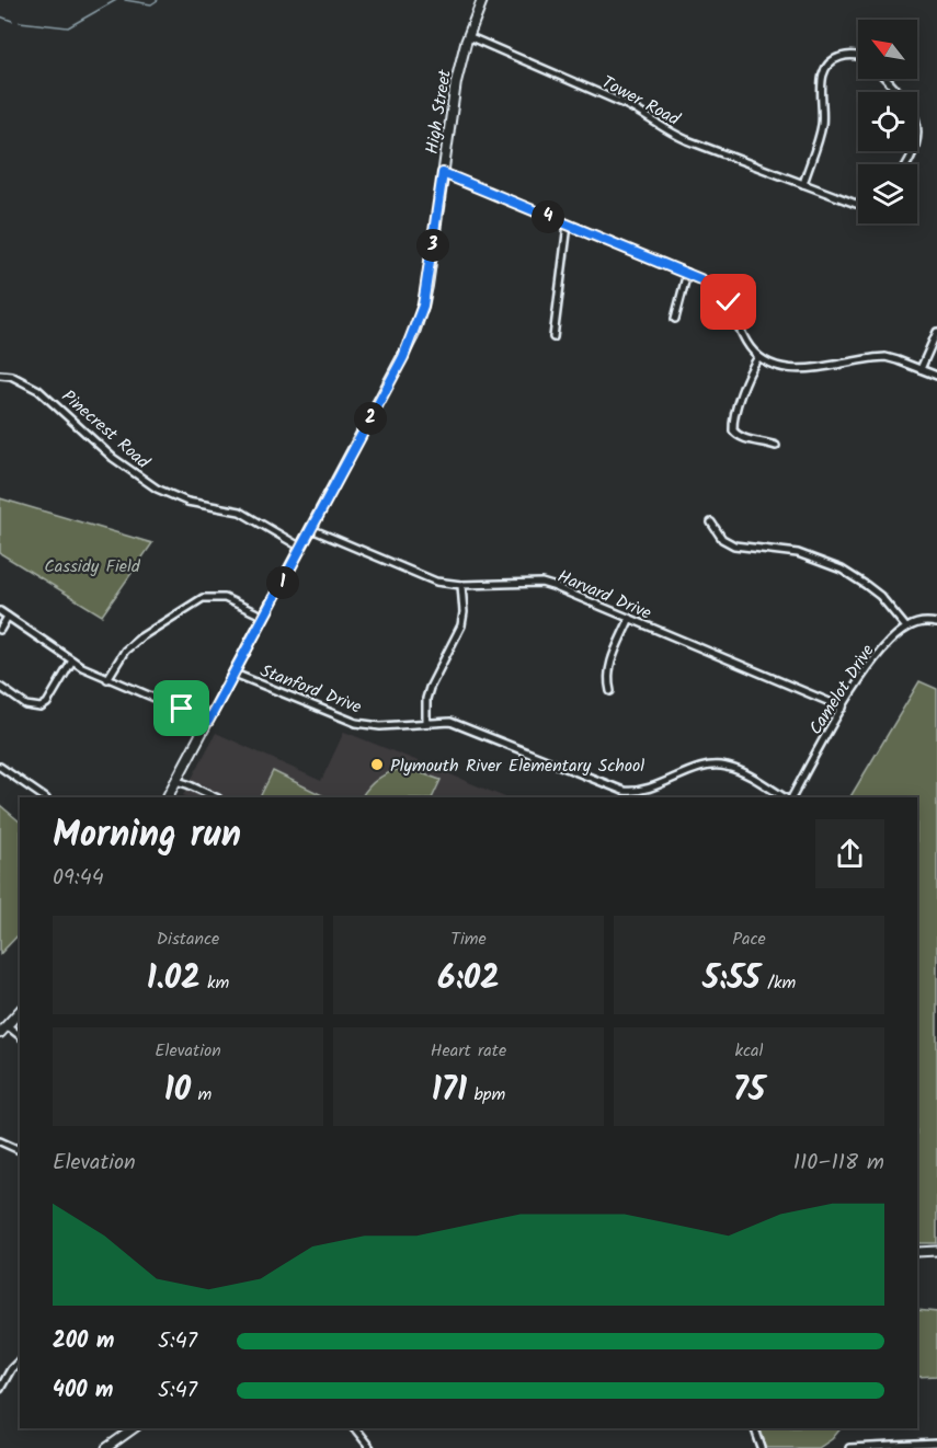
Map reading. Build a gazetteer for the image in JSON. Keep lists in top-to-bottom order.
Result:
{
  "streets": {
    "main road": ["High Street"],
    "street": [
      "Tower Road",
      "Pinecrest Road",
      "Harvard Drive",
      "Stanford Drive",
      "Camelot Drive"
    ]
  },
  "crossings": [
    ["Tower Road", "High Street"],
    ["High Street", "Pinecrest Road"],
    ["High Street", "Harvard Drive"],
    ["High Street", "Stanford Drive"],
    ["Harvard Drive", "Camelot Drive"]
  ],
  "parks": ["Cassidy Field"],
  "places": ["Plymouth River Elementary School"],
  "north": "top left",
  "page": {
    "pins": [
      "4",
      "3",
      "2",
      "1"
    ],
    "heading": ["Morning run", "09:44"],
    "stats": [
      ["Distance", "1.02 km"],
      ["Time", "6:02"],
      ["Pace", "5:55 /km"],
      ["Elevation", "10 m"],
      ["Heart rate", "171 bpm"],
      ["kcal", "75"]
    ],
    "chart": ["Elevation", "110–118 m"],
    "list": [
      {
        "name": "200 m",
        "note": "5:47"
      },
      {
        "name": "400 m",
        "note": "5:47"
      }
    ]
  }
}
